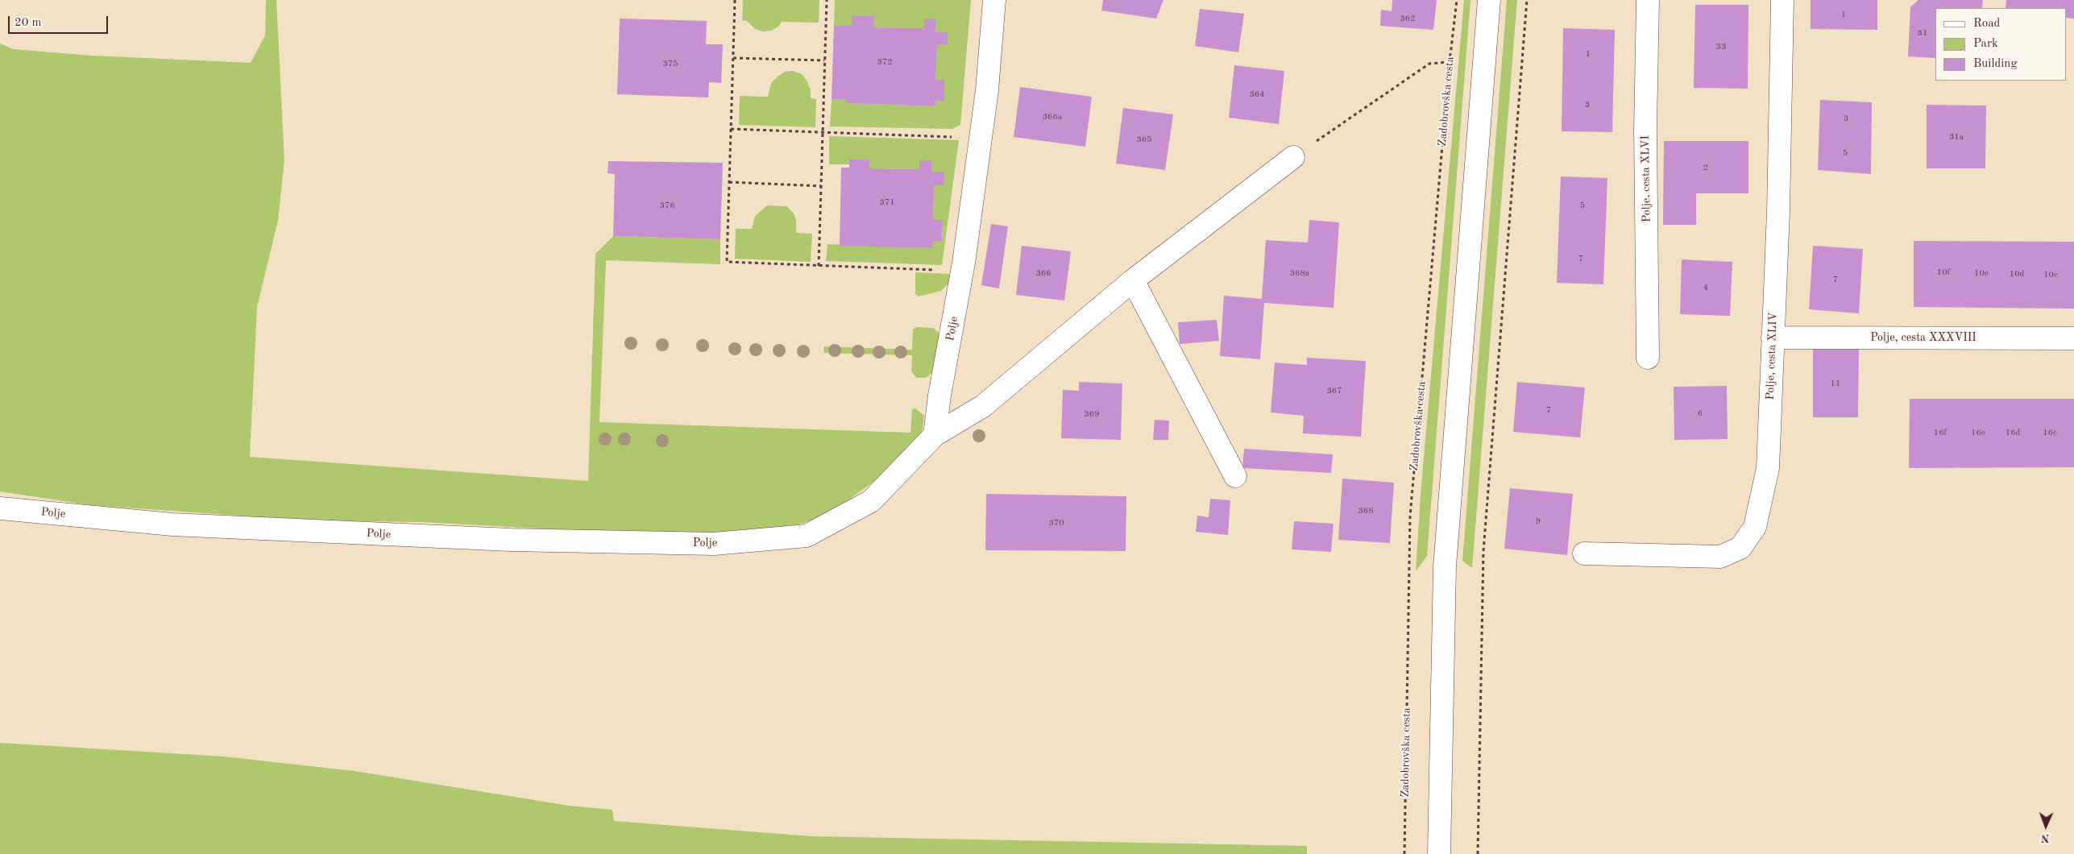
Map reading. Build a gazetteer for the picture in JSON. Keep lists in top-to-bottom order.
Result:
{
  "streets": {
    "street": [
      "Polje, cesta XLVI",
      "Polje",
      "Polje, cesta XXXVIII",
      "Polje, cesta XLIV"
    ],
    "path": ["Zadobrovška cesta"]
  },
  "crossings": [
    ["Polje, cesta XXXVIII", "Polje, cesta XLIV"]
  ],
  "house_numbers": [
    "1",
    "362",
    "31",
    "33",
    "1",
    "372",
    "375",
    "364",
    "3",
    "366a",
    "3",
    "31a",
    "365",
    "5",
    "2",
    "371",
    "376",
    "5",
    "7",
    "10f",
    "366",
    "368a",
    "10e",
    "10d",
    "10c",
    "7",
    "4",
    "11",
    "367",
    "7",
    "6",
    "369",
    "16f",
    "16e",
    "16d",
    "16c",
    "368",
    "9",
    "370"
  ],
  "legend": ["Road", "Park", "Building"],
  "scale_bar": "20 m",
  "north": "bottom"
}
